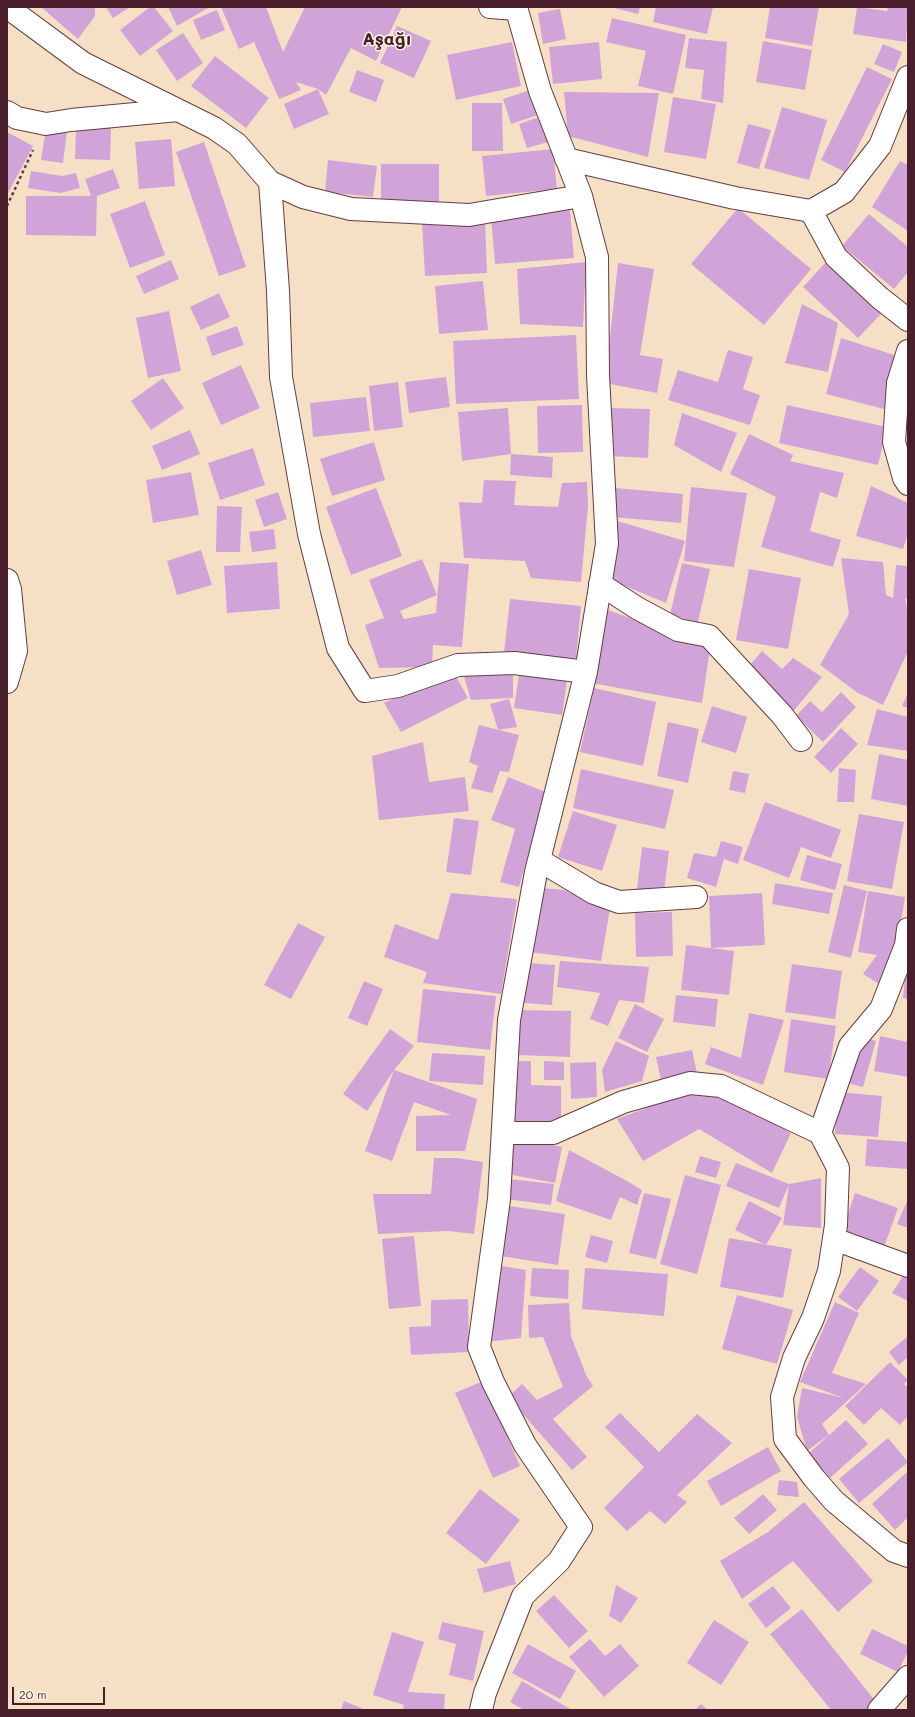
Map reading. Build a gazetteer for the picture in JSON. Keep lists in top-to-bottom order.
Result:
{
  "districts": ["Aşağı"],
  "scale_bar": "20 m"
}
